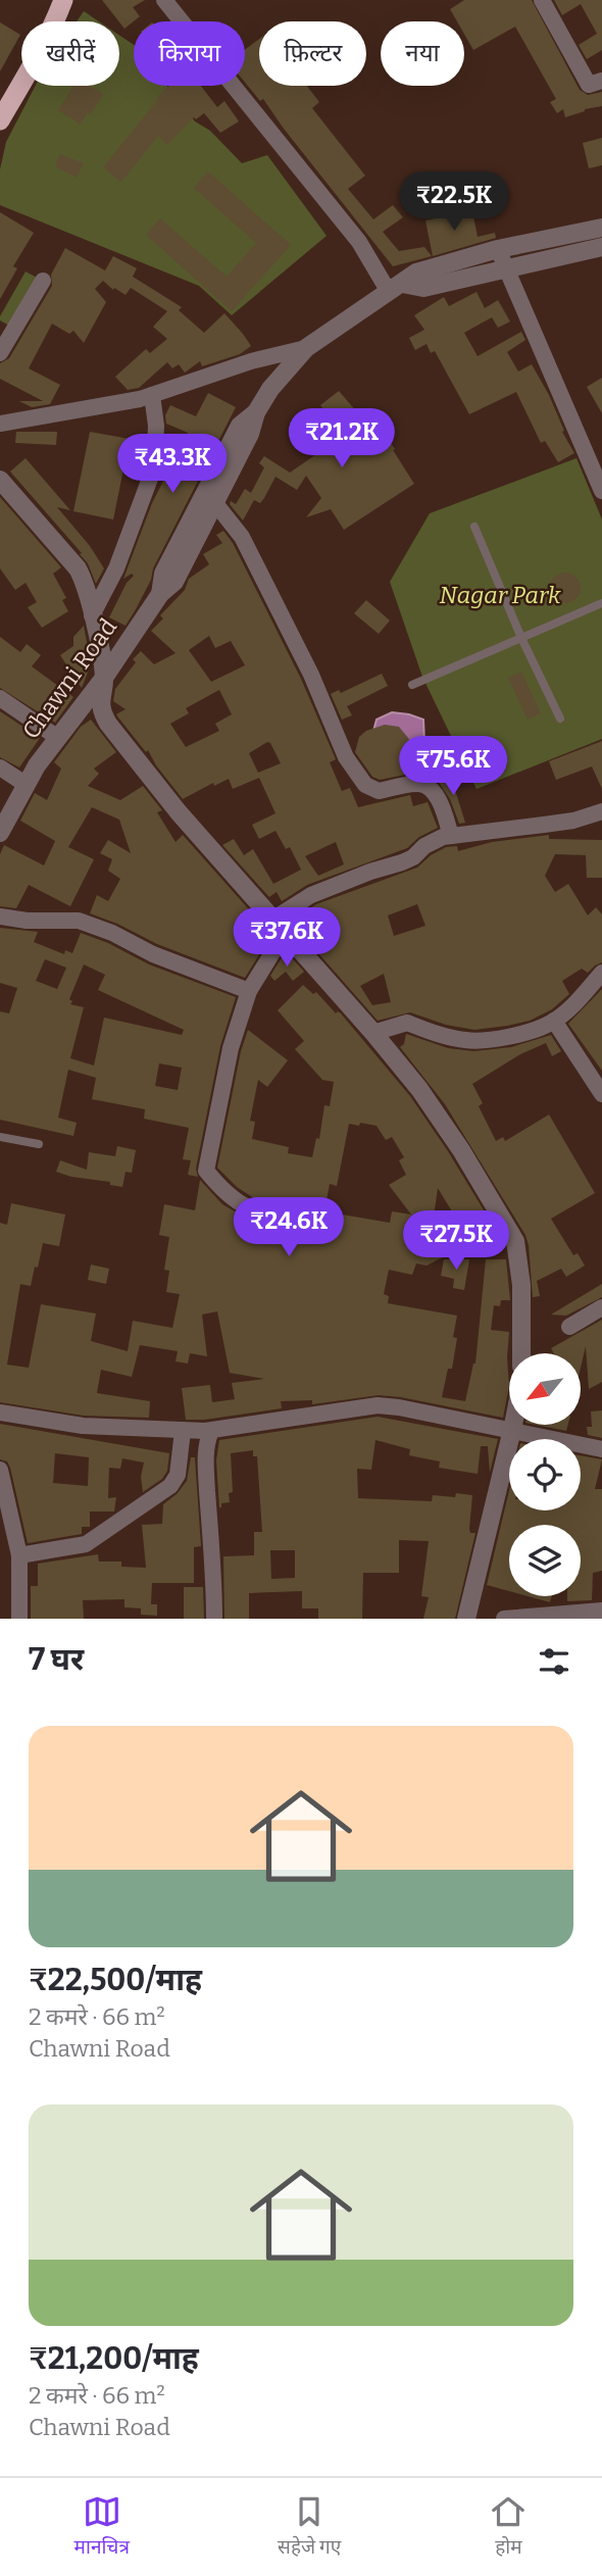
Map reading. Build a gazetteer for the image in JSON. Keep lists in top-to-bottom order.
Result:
{
  "streets": {
    "street": ["Chawni Road"]
  },
  "parks": ["Nagar Park"],
  "north": "bottom left",
  "page": {
    "chip": [
      "खरीदें",
      "किराया",
      "फ़िल्टर",
      "नया"
    ],
    "price": [
      "₹22.5K",
      "₹21.2K",
      "₹43.3K",
      "₹75.6K",
      "₹37.6K",
      "₹24.6K",
      "₹27.5K"
    ],
    "heading": "7 घर",
    "list": [
      {
        "name": "₹22,500/माह",
        "note": "2 कमरे · 66 m² · Chawni Road"
      },
      {
        "name": "₹21,200/माह",
        "note": "2 कमरे · 66 m² · Chawni Road"
      }
    ],
    "tabs": ["मानचित्र", "सहेजे गए", "होम"]
  }
}
